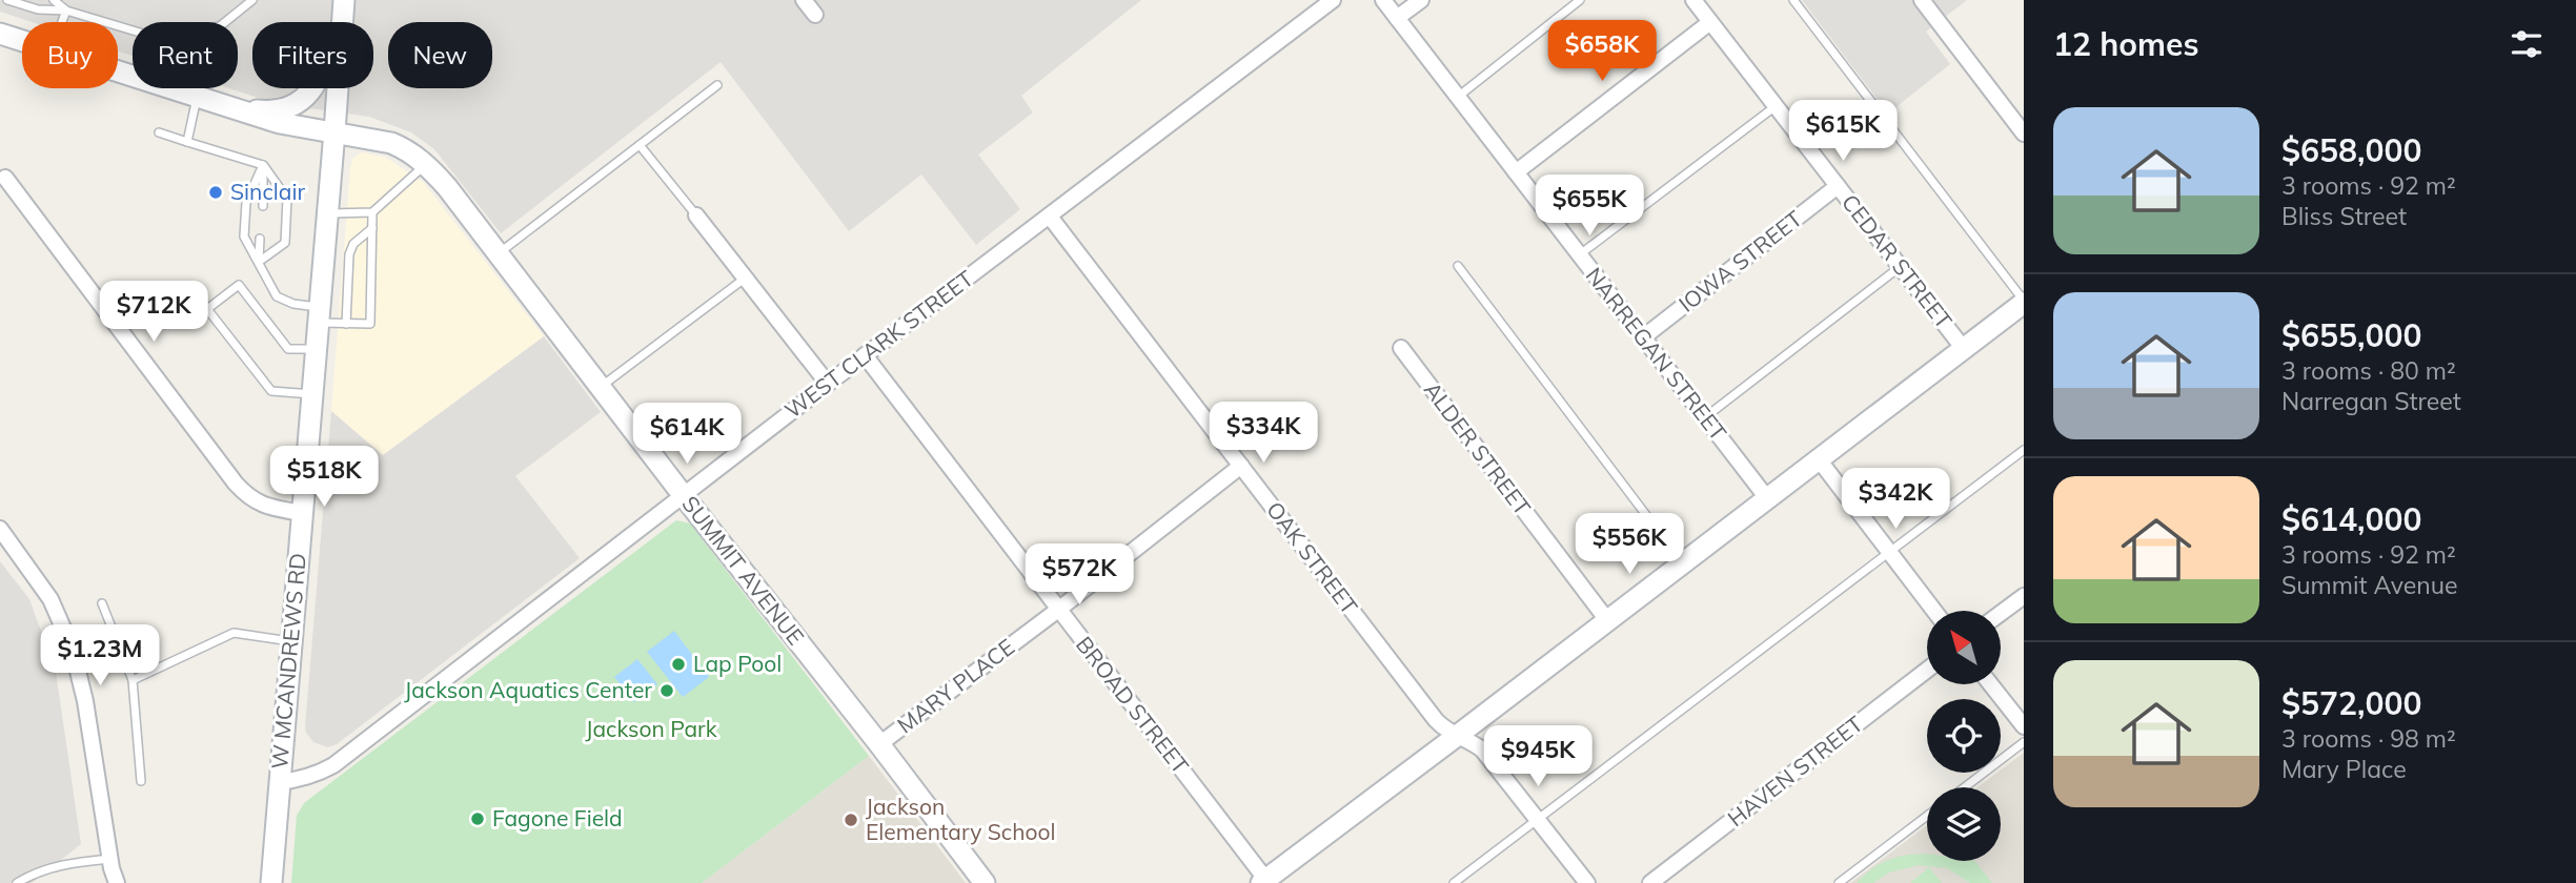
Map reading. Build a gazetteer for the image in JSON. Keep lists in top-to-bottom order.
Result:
{
  "streets": {
    "street": [
      "IOWA STREET",
      "CEDAR STREET",
      "WEST CLARK STREET",
      "NARREGAN STREET",
      "ALDER STREET",
      "OAK STREET",
      "SUMMIT AVENUE",
      "W MCANDREWS RD",
      "MARY PLACE",
      "BROAD STREET",
      "HAVEN STREET"
    ]
  },
  "crossings": [
    ["IOWA STREET", "CEDAR STREET"],
    ["IOWA STREET", "NARREGAN STREET"],
    ["WEST CLARK STREET", "OAK STREET"],
    ["WEST CLARK STREET", "SUMMIT AVENUE"],
    ["WEST CLARK STREET", "W MCANDREWS RD"],
    ["WEST CLARK STREET", "BROAD STREET"],
    ["OAK STREET", "MARY PLACE"],
    ["SUMMIT AVENUE", "W MCANDREWS RD"],
    ["SUMMIT AVENUE", "MARY PLACE"],
    ["MARY PLACE", "BROAD STREET"]
  ],
  "parks": ["Jackson Park"],
  "places": [
    "Sinclair",
    "Lap Pool",
    "Jackson Aquatics Center",
    "Fagone Field",
    "Jackson Elementary School"
  ],
  "north": "top left",
  "page": {
    "heading": "12 homes",
    "price": [
      "$658K",
      "$615K",
      "$655K",
      "$712K",
      "$334K",
      "$614K",
      "$518K",
      "$342K",
      "$556K",
      "$572K",
      "$1.23M",
      "$945K"
    ],
    "chip": [
      "Buy",
      "Rent",
      "Filters",
      "New"
    ],
    "list": [
      {
        "name": "$658,000",
        "note": "3 rooms · 92 m² · Bliss Street"
      },
      {
        "name": "$655,000",
        "note": "3 rooms · 80 m² · Narregan Street"
      },
      {
        "name": "$614,000",
        "note": "3 rooms · 92 m² · Summit Avenue"
      },
      {
        "name": "$572,000",
        "note": "3 rooms · 98 m² · Mary Place"
      }
    ]
  }
}
